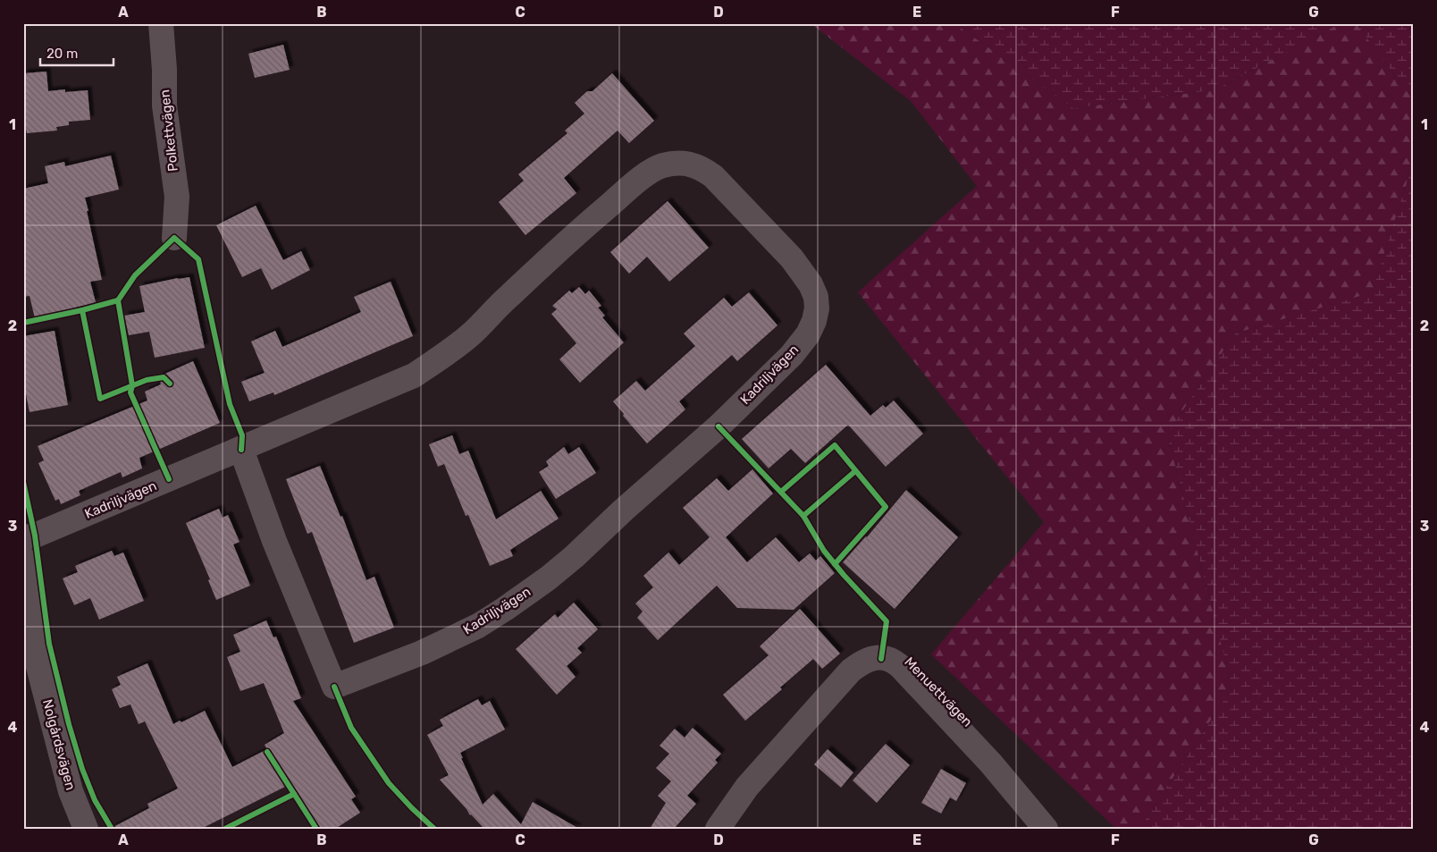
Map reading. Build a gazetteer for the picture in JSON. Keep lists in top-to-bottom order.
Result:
{
  "streets": {
    "street": [
      "Polkettvägen",
      "Kadriljvägen",
      "Menuettvägen",
      "Nolgårdsvägen"
    ]
  },
  "scale_bar": "20 m",
  "grid": {
    "columns": [
      "A",
      "B",
      "C",
      "D",
      "E",
      "F",
      "G"
    ],
    "rows": [
      "1",
      "2",
      "3",
      "4"
    ]
  }
}
